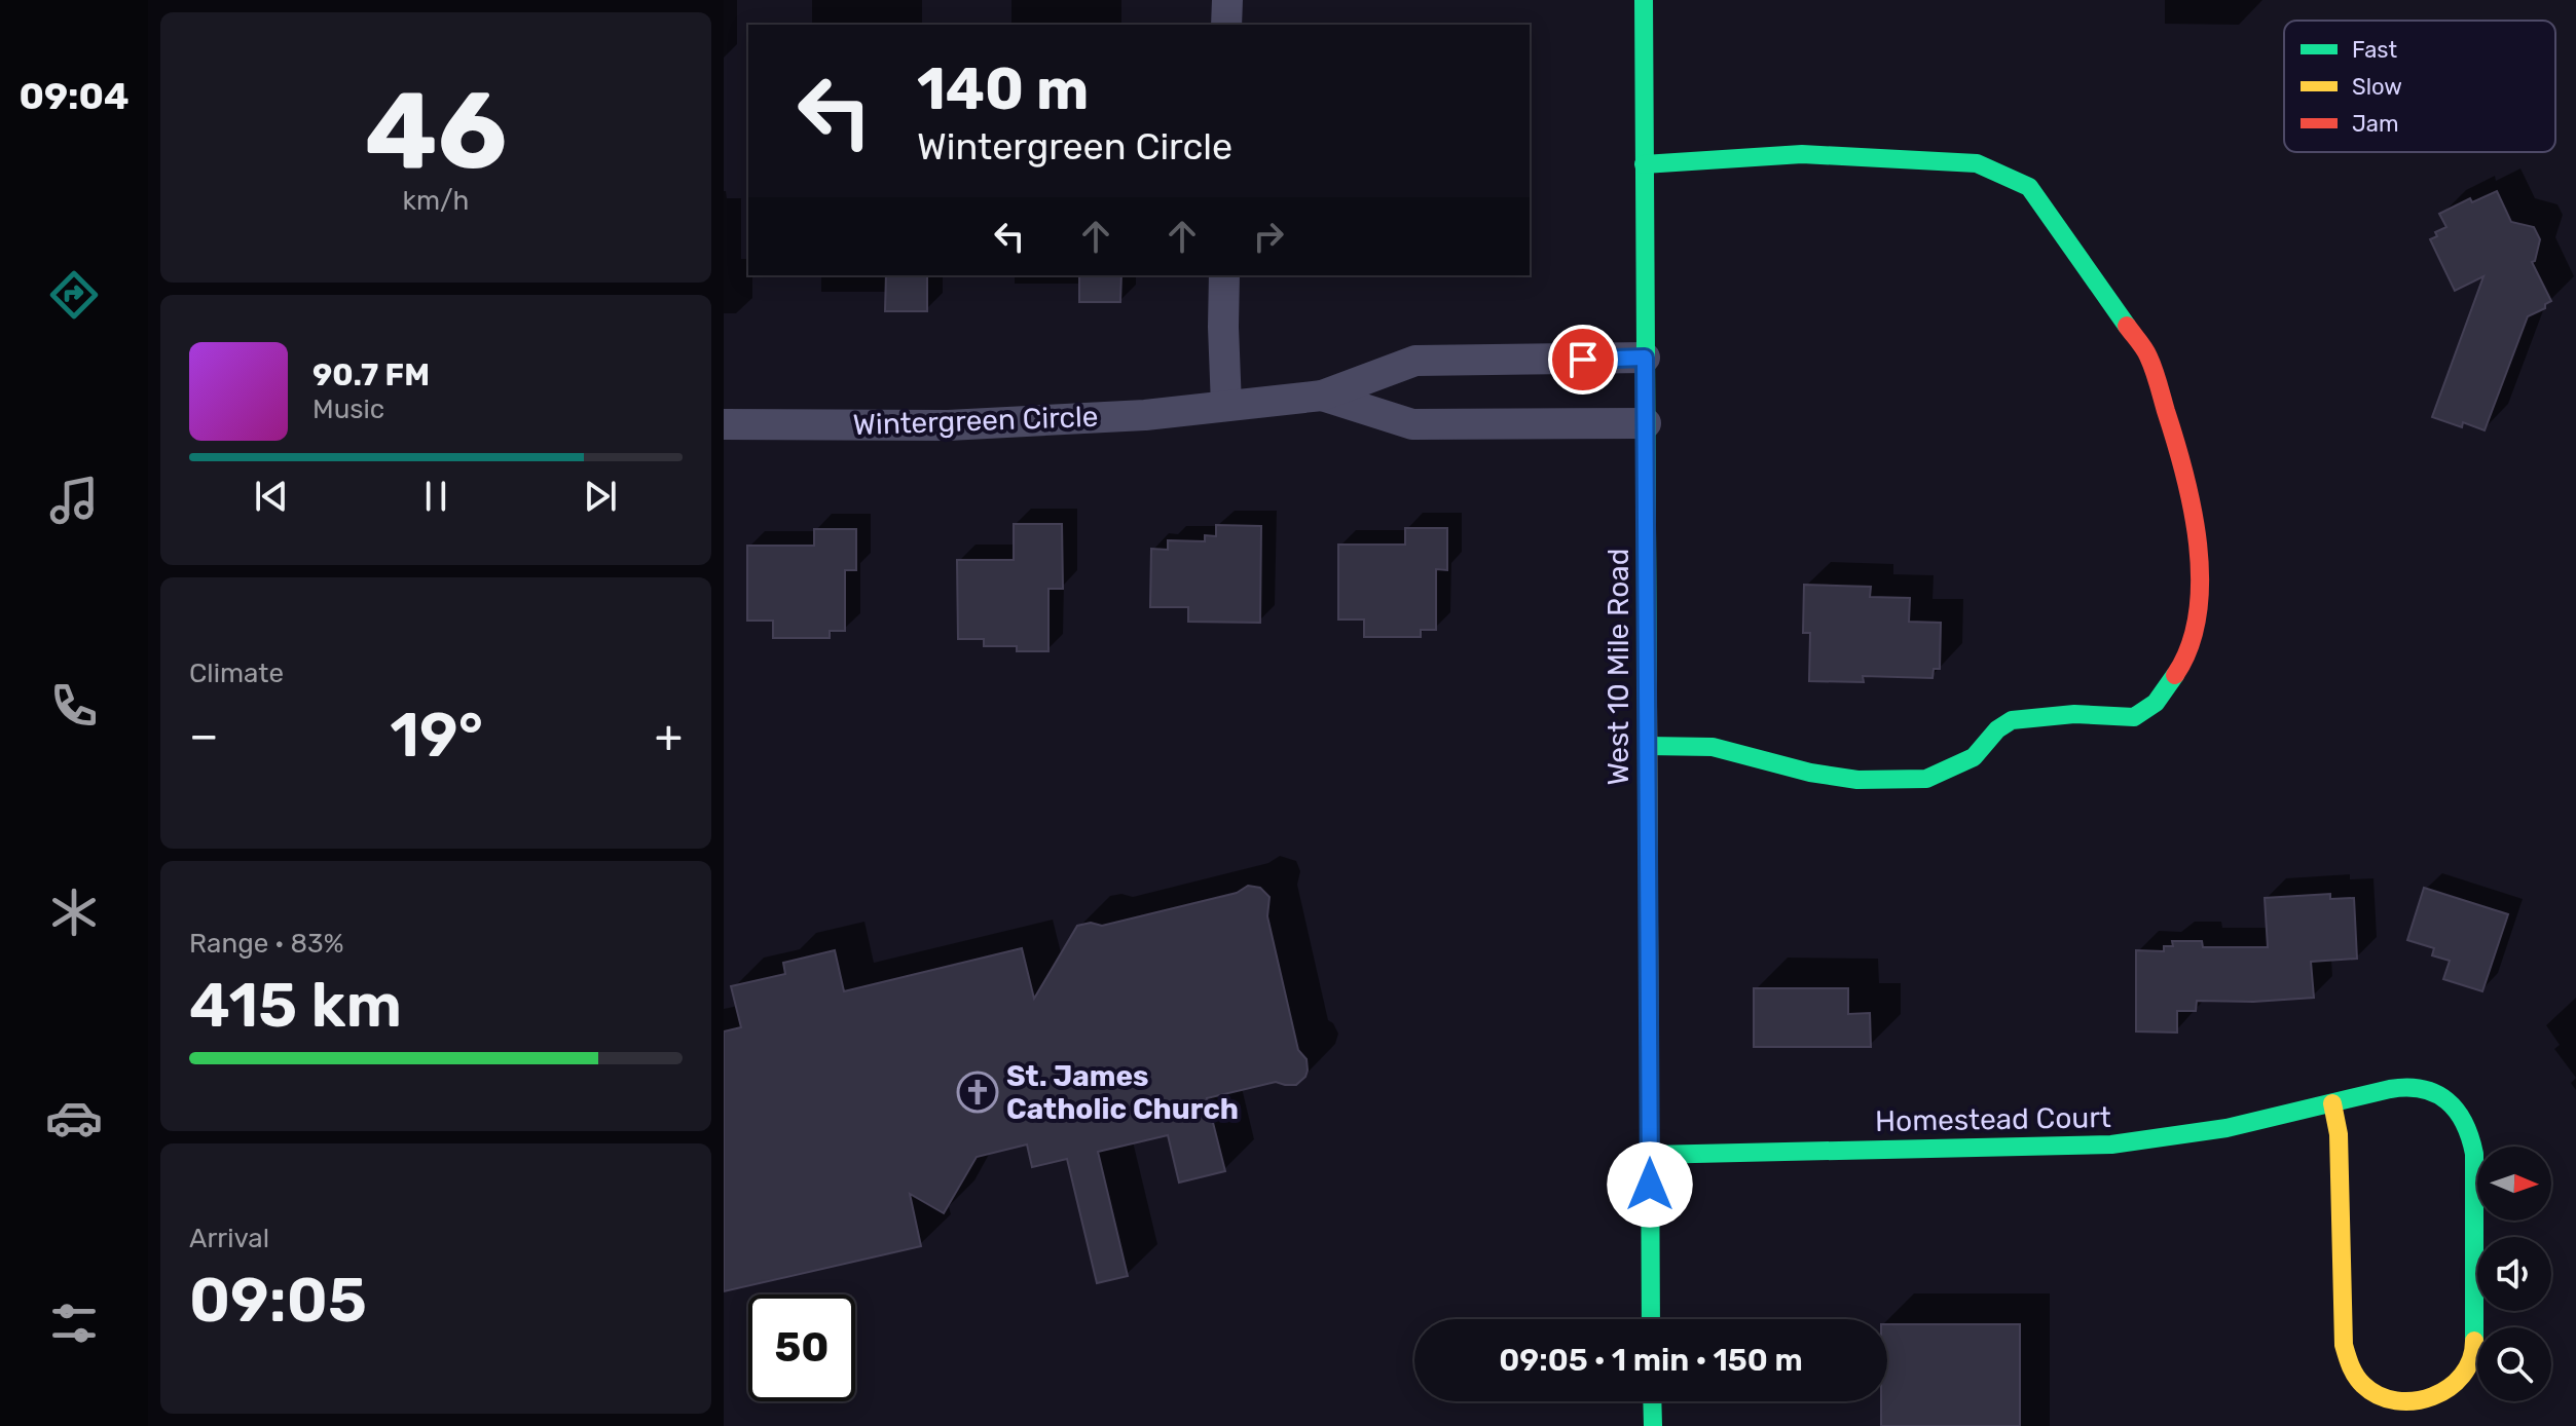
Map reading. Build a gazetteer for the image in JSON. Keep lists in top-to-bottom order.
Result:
{
  "streets": {
    "street": ["Wintergreen Circle", "West 10 Mile Road", "Homestead Court"]
  },
  "crossings": [
    ["Wintergreen Circle", "West 10 Mile Road"],
    ["West 10 Mile Road", "Homestead Court"]
  ],
  "places": {
    "church": ["St. James Catholic Church"]
  },
  "legend": ["Fast", "Slow", "Jam"],
  "north": "right",
  "page": {
    "tabs": "09:04",
    "tile": [
      ["46", "km/h"],
      "Climate",
      ["Range · 83%", "415 km"],
      ["Arrival", "09:05"]
    ],
    "turn": ["140 m", "Wintergreen Circle"],
    "song": ["90.7 FM", "Music"],
    "heat": ["−", "19°", "+"],
    "limit": "50",
    "trip": "09:05 · 1 min · 150 m"
  }
}
